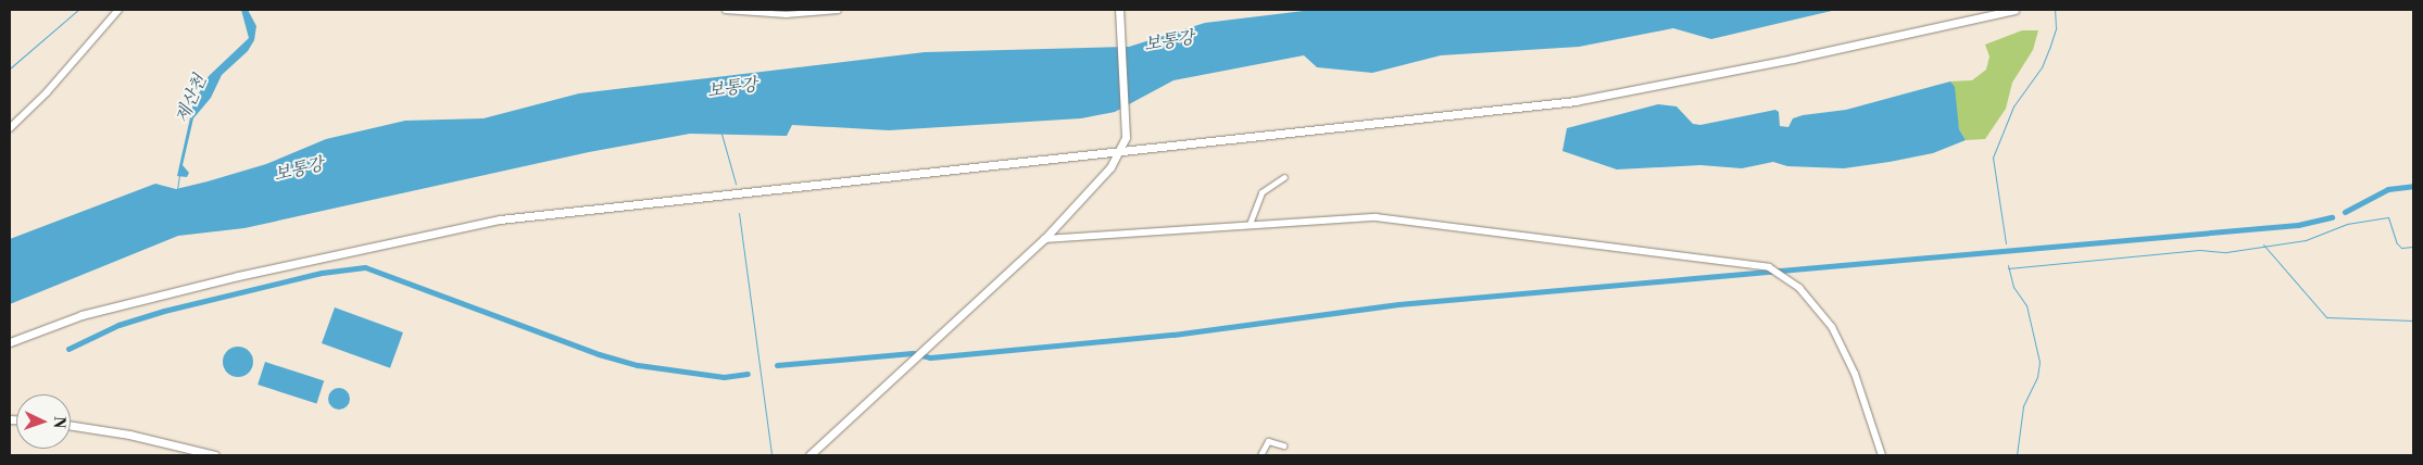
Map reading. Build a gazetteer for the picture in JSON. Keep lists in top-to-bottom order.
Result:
{
  "water": ["보통강", "제산천"],
  "north": "right"
}
